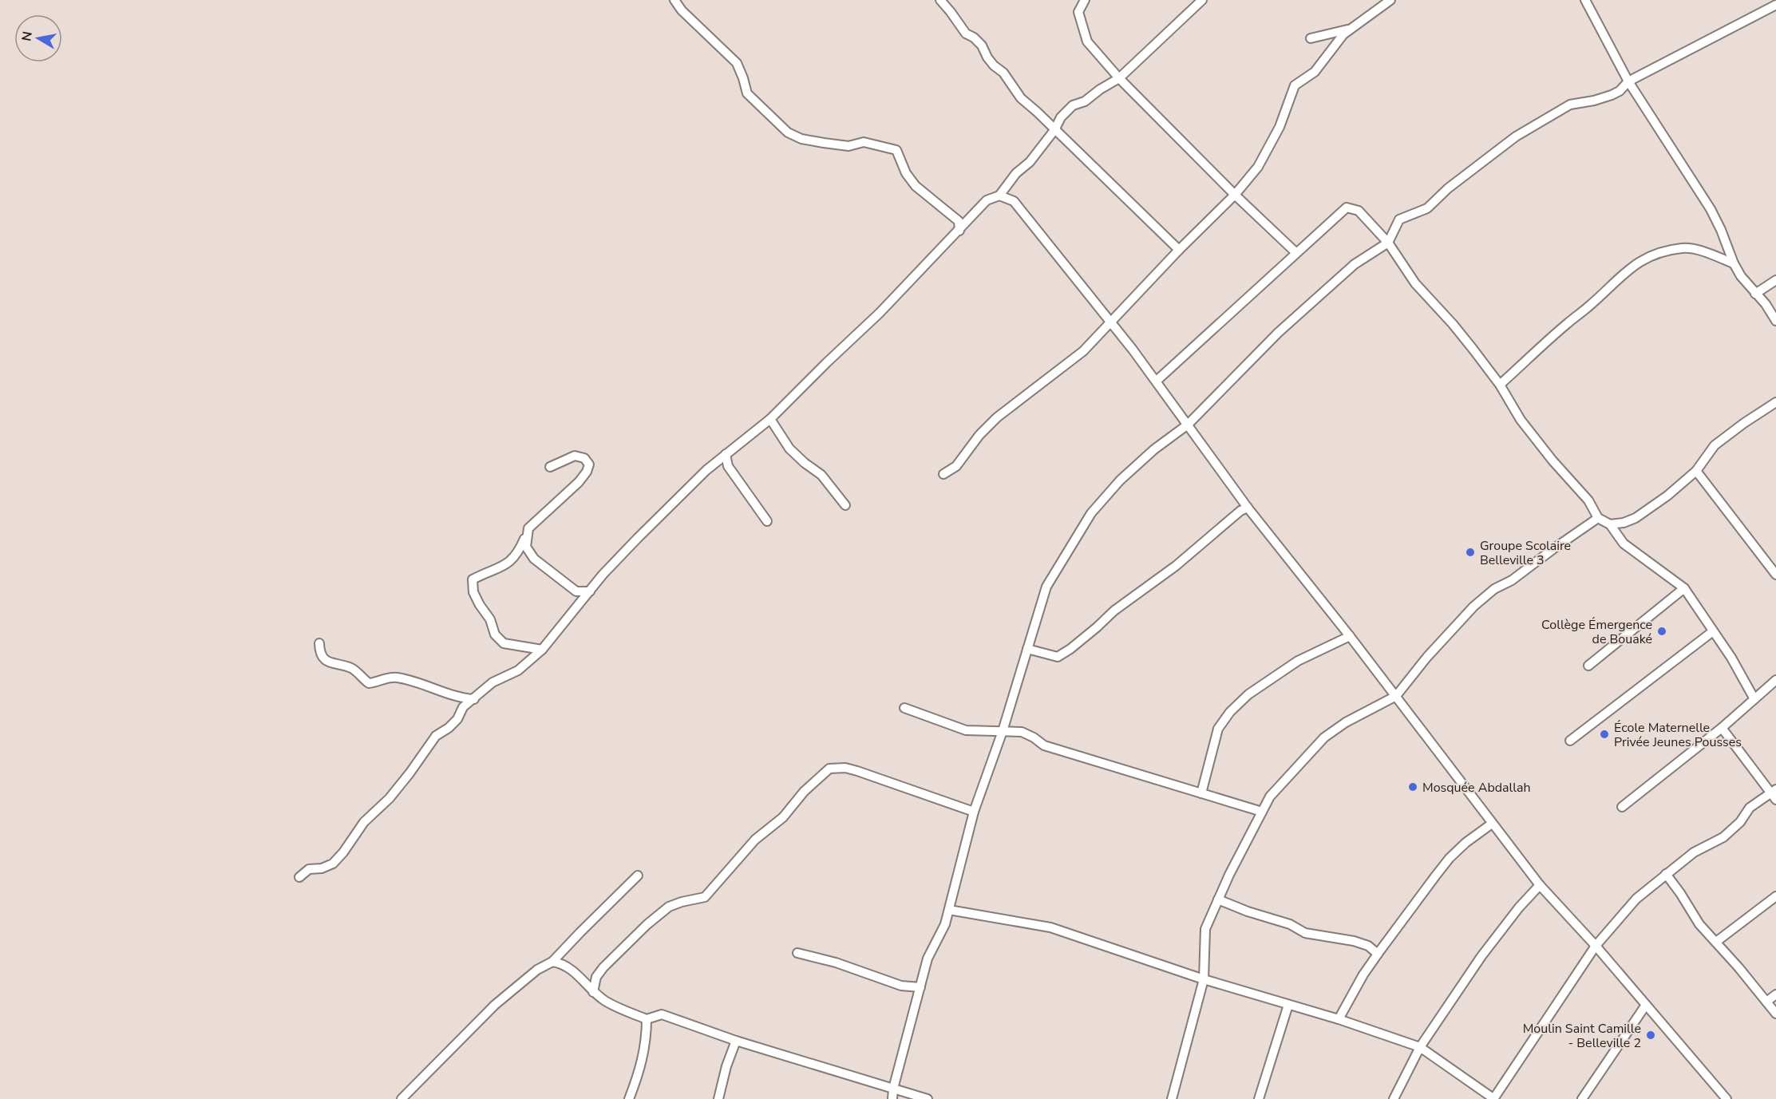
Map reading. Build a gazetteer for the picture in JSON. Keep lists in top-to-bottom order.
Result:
{
  "places": [
    "Groupe Scolaire Belleville 3",
    "Collège Émergence de Bouaké",
    "École Maternelle Privée Jeunes Pousses",
    "Mosquée Abdallah",
    "Moulin Saint Camille - Belleville 2"
  ],
  "north": "left"
}
